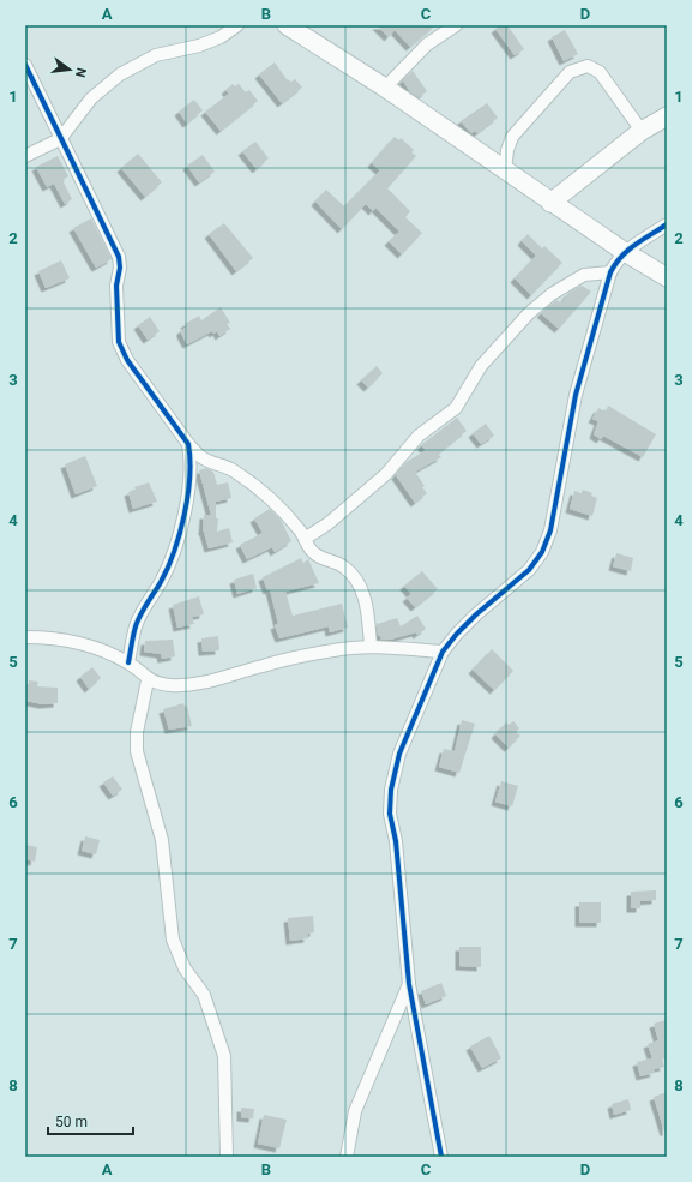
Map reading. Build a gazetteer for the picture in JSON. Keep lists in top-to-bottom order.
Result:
{
  "scale_bar": "50 m",
  "north": "right",
  "grid": {
    "columns": [
      "A",
      "B",
      "C",
      "D"
    ],
    "rows": [
      "1",
      "2",
      "3",
      "4",
      "5",
      "6",
      "7",
      "8"
    ]
  }
}
